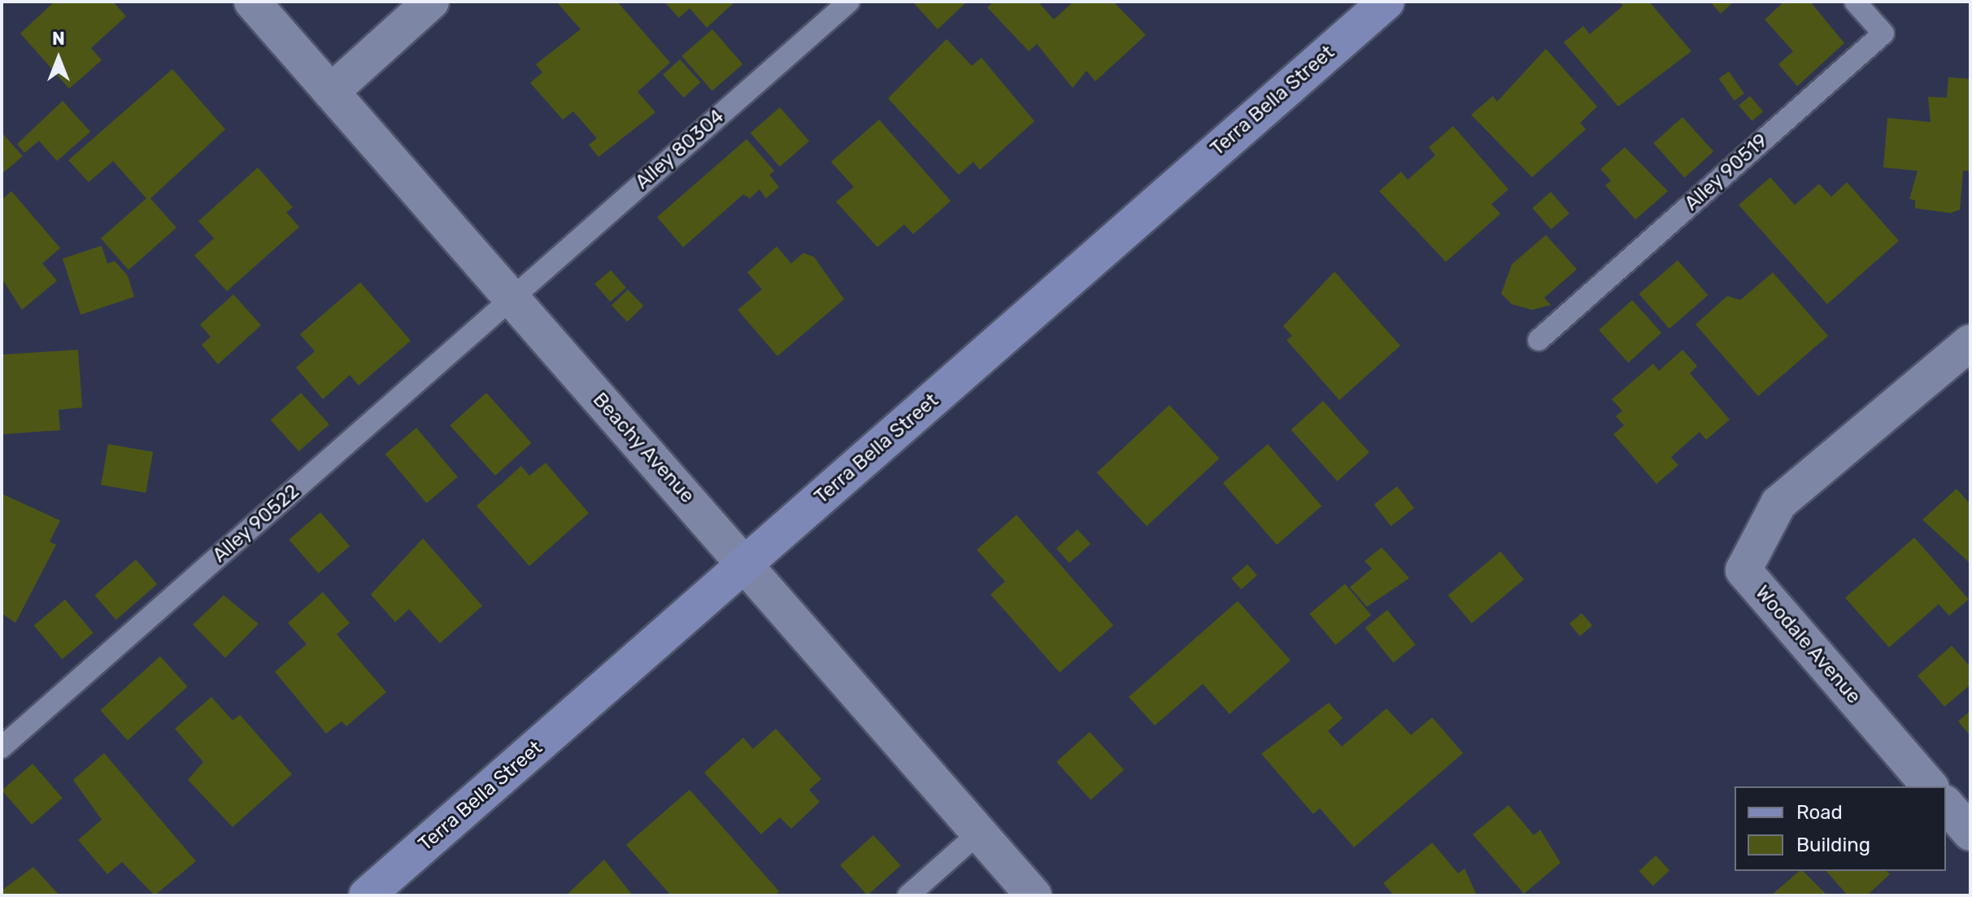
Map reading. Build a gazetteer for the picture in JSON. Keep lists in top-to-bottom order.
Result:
{
  "streets": {
    "main road": ["Terra Bella Street"],
    "street": ["Beachy Avenue", "Woodale Avenue"],
    "lane": ["Alley 80304", "Alley 90519", "Alley 90522"]
  },
  "crossings": [
    ["Terra Bella Street", "Beachy Avenue"],
    ["Alley 80304", "Beachy Avenue"],
    ["Alley 80304", "Alley 90522"],
    ["Beachy Avenue", "Alley 90522"]
  ],
  "legend": ["Road", "Building"],
  "north": "top"
}
